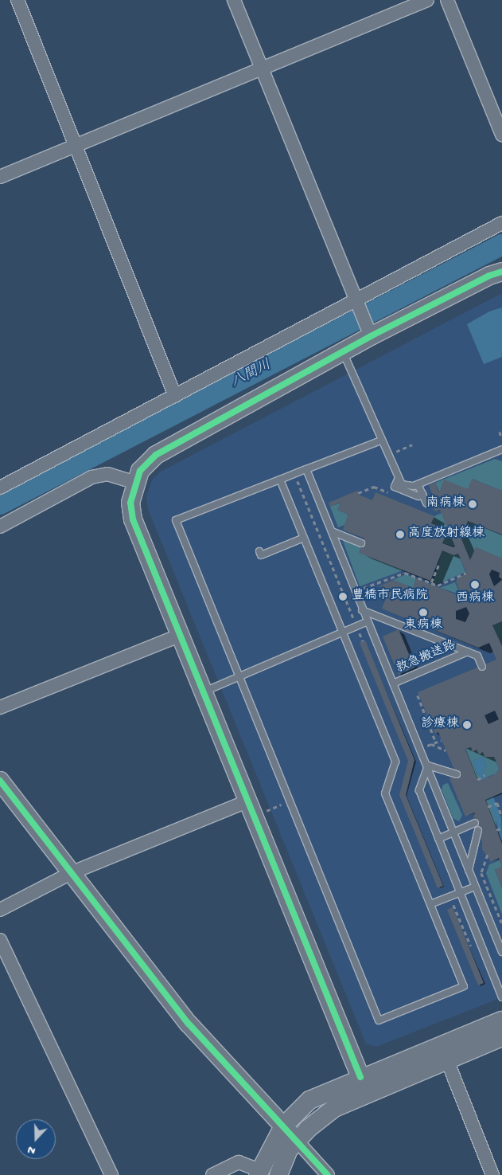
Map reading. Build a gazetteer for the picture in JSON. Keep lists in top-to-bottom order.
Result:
{
  "streets": {
    "lane": ["救急搬送路"]
  },
  "water": ["八間川"],
  "places": [
    "南病棟",
    "高度放射線棟",
    "西病棟",
    "豊橋市民病院",
    "東病棟",
    "診療棟"
  ],
  "north": "bottom"
}
